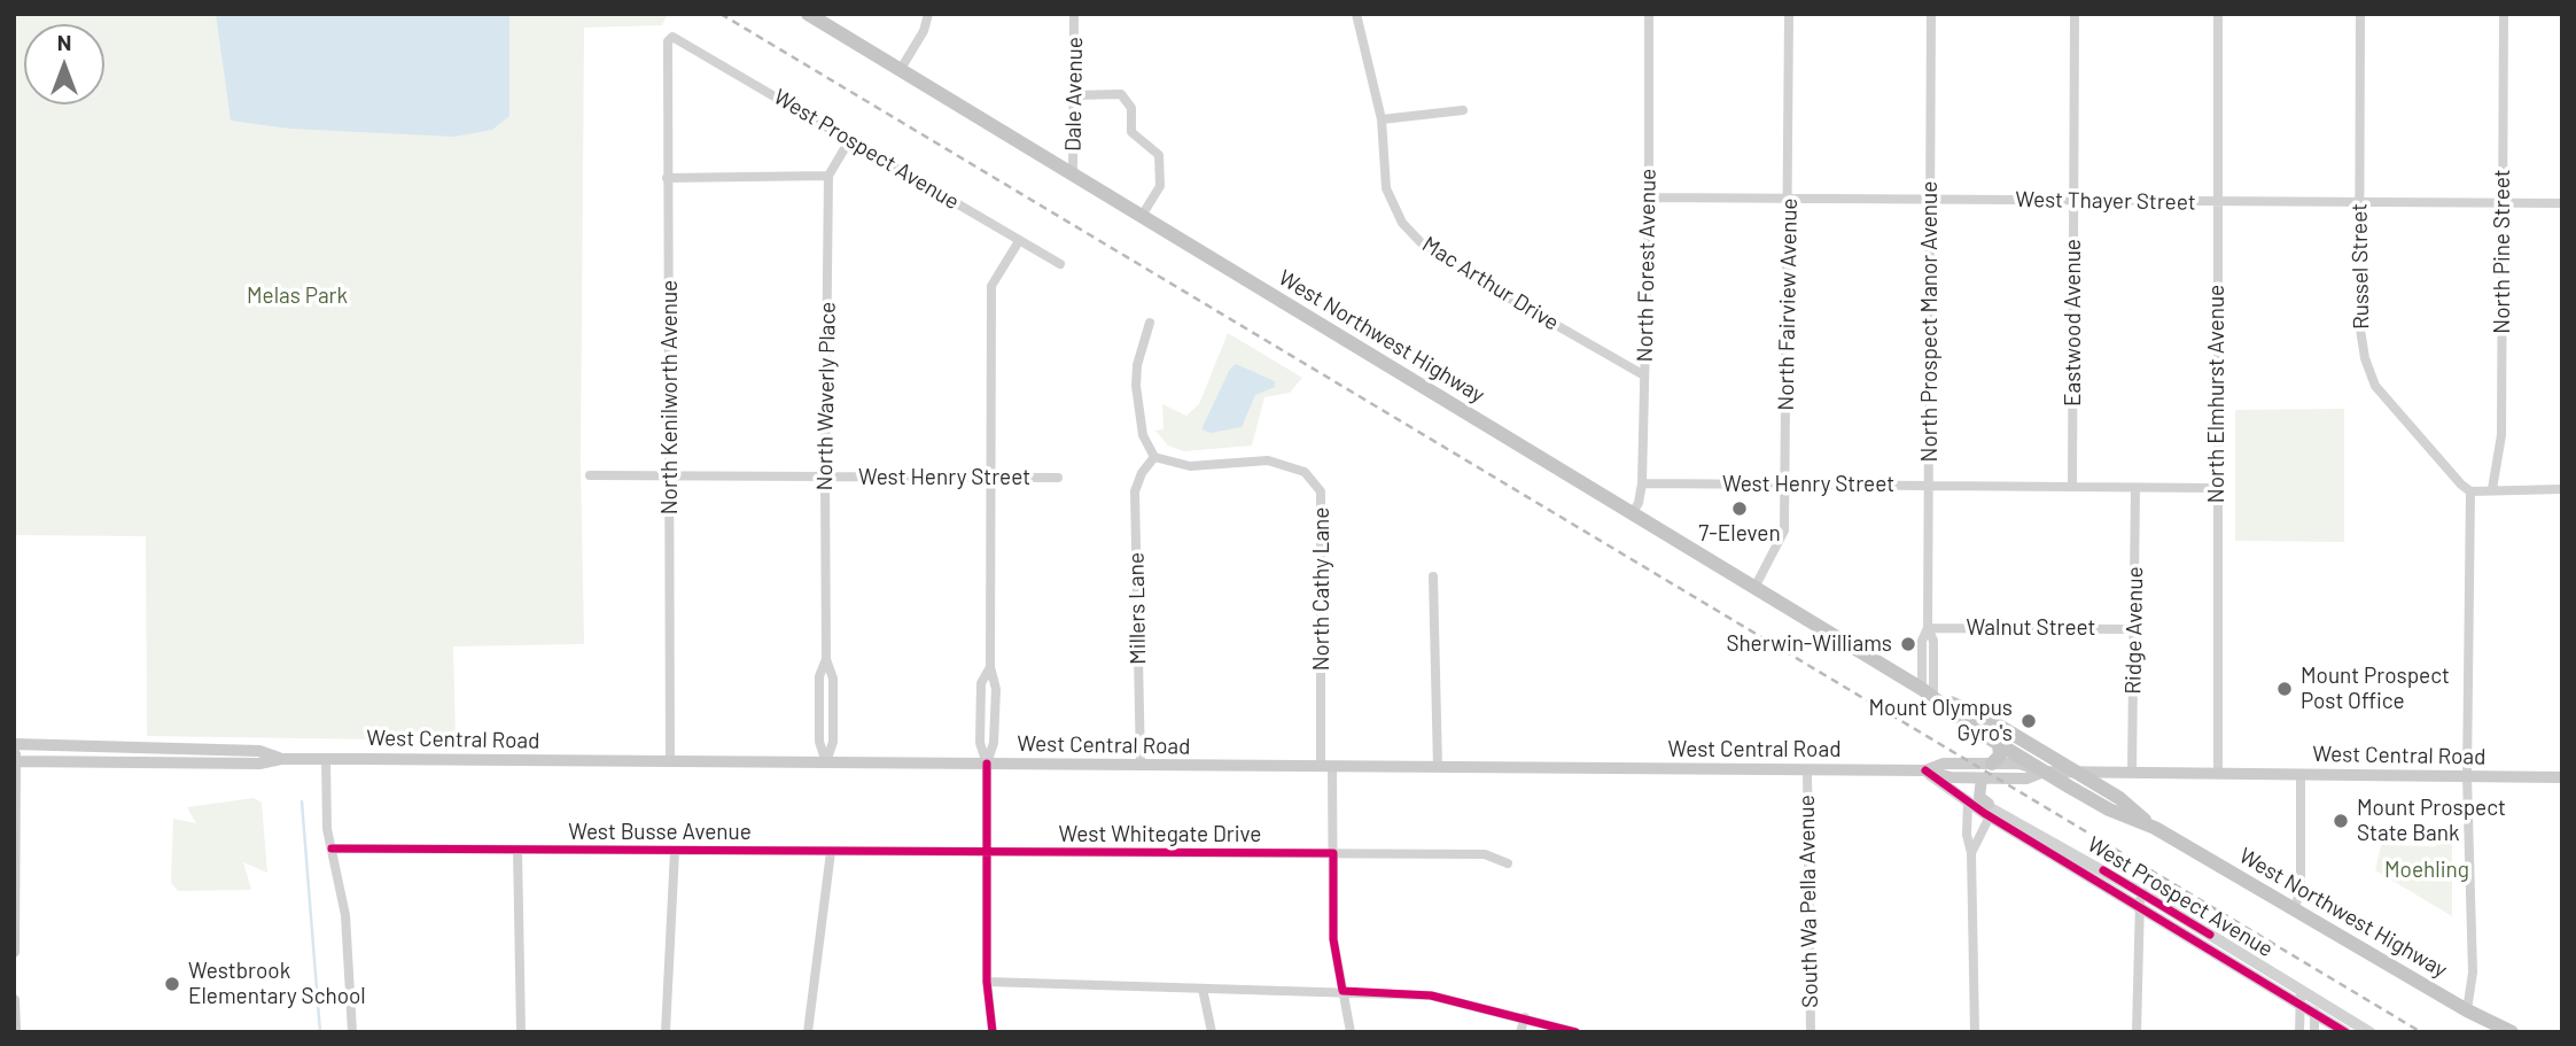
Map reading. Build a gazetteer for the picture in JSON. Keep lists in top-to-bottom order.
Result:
{
  "streets": {
    "main road": ["West Northwest Highway", "West Central Road"],
    "street": [
      "Dale Avenue",
      "West Prospect Avenue",
      "West Thayer Street",
      "North Pine Street",
      "North Forest Avenue",
      "Russel Street",
      "Mac Arthur Drive",
      "North Fairview Avenue",
      "North Prospect Manor Avenue",
      "Eastwood Avenue",
      "North Elmhurst Avenue",
      "North Waverly Place",
      "North Kenilworth Avenue",
      "West Henry Street",
      "North Cathy Lane",
      "Millers Lane",
      "Walnut Street",
      "Ridge Avenue",
      "West Busse Avenue",
      "West Whitegate Drive",
      "South Wa Pella Avenue"
    ]
  },
  "crossings": [
    ["Dale Avenue", "West Northwest Highway"],
    ["West Prospect Avenue", "North Kenilworth Avenue"],
    ["West Prospect Avenue", "West Central Road"],
    ["West Thayer Street", "North Pine Street"],
    ["West Thayer Street", "North Forest Avenue"],
    ["West Thayer Street", "Russel Street"],
    ["West Thayer Street", "North Fairview Avenue"],
    ["West Thayer Street", "North Prospect Manor Avenue"],
    ["West Thayer Street", "Eastwood Avenue"],
    ["West Thayer Street", "North Elmhurst Avenue"],
    ["North Forest Avenue", "Mac Arthur Drive"],
    ["North Forest Avenue", "West Northwest Highway"],
    ["North Forest Avenue", "West Henry Street"],
    ["North Fairview Avenue", "West Northwest Highway"],
    ["North Fairview Avenue", "West Henry Street"],
    ["North Prospect Manor Avenue", "West Northwest Highway"],
    ["North Prospect Manor Avenue", "West Henry Street"],
    ["North Prospect Manor Avenue", "Walnut Street"],
    ["Eastwood Avenue", "West Henry Street"],
    ["West Northwest Highway", "West Central Road"],
    ["North Elmhurst Avenue", "West Henry Street"],
    ["North Elmhurst Avenue", "West Central Road"],
    ["North Waverly Place", "West Henry Street"],
    ["North Waverly Place", "West Central Road"],
    ["North Kenilworth Avenue", "West Henry Street"],
    ["North Kenilworth Avenue", "West Central Road"],
    ["West Henry Street", "Ridge Avenue"],
    ["North Cathy Lane", "Millers Lane"],
    ["North Cathy Lane", "West Central Road"],
    ["North Cathy Lane", "West Whitegate Drive"],
    ["Millers Lane", "West Central Road"],
    ["Walnut Street", "Ridge Avenue"],
    ["Ridge Avenue", "West Central Road"],
    ["West Central Road", "South Wa Pella Avenue"],
    ["West Busse Avenue", "West Whitegate Drive"]
  ],
  "parks": ["Melas Park", "Moehling"],
  "places": [
    "7-Eleven",
    "Sherwin-Williams",
    "Mount Prospect Post Office",
    "Mount Olympus Gyro's",
    "Mount Prospect State Bank",
    "Westbrook Elementary School"
  ],
  "north": "top"
}
